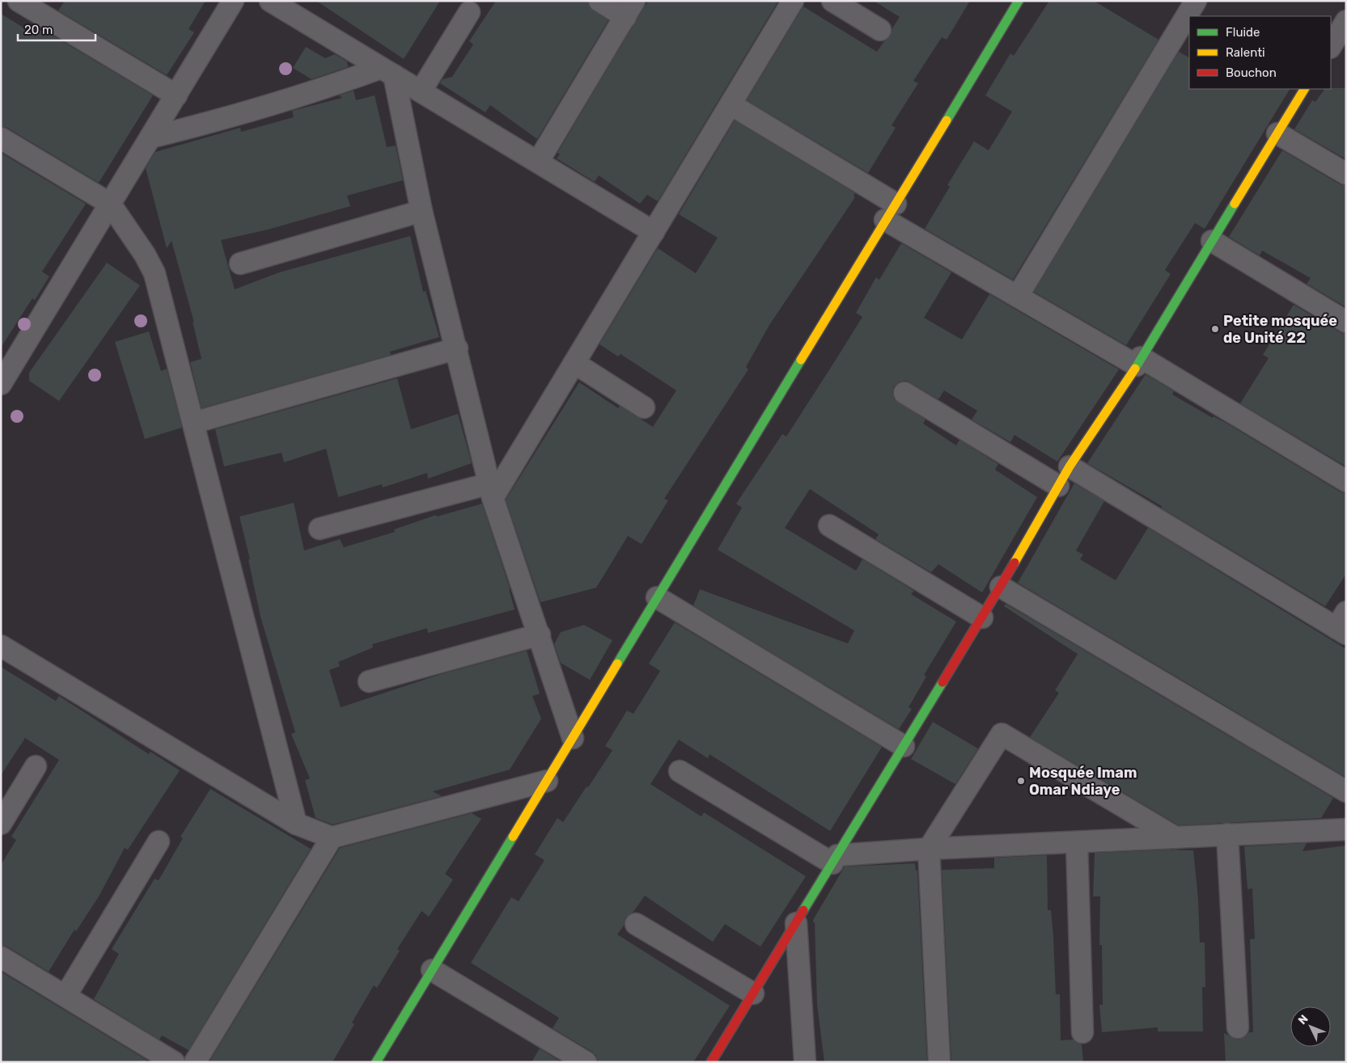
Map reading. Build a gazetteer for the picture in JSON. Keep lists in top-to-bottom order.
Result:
{
  "places": ["Petite mosquée de Unité 22", "Mosquée Imam Omar Ndiaye"],
  "legend": ["Fluide", "Ralenti", "Bouchon"],
  "scale_bar": "20 m",
  "north": "top left"
}
